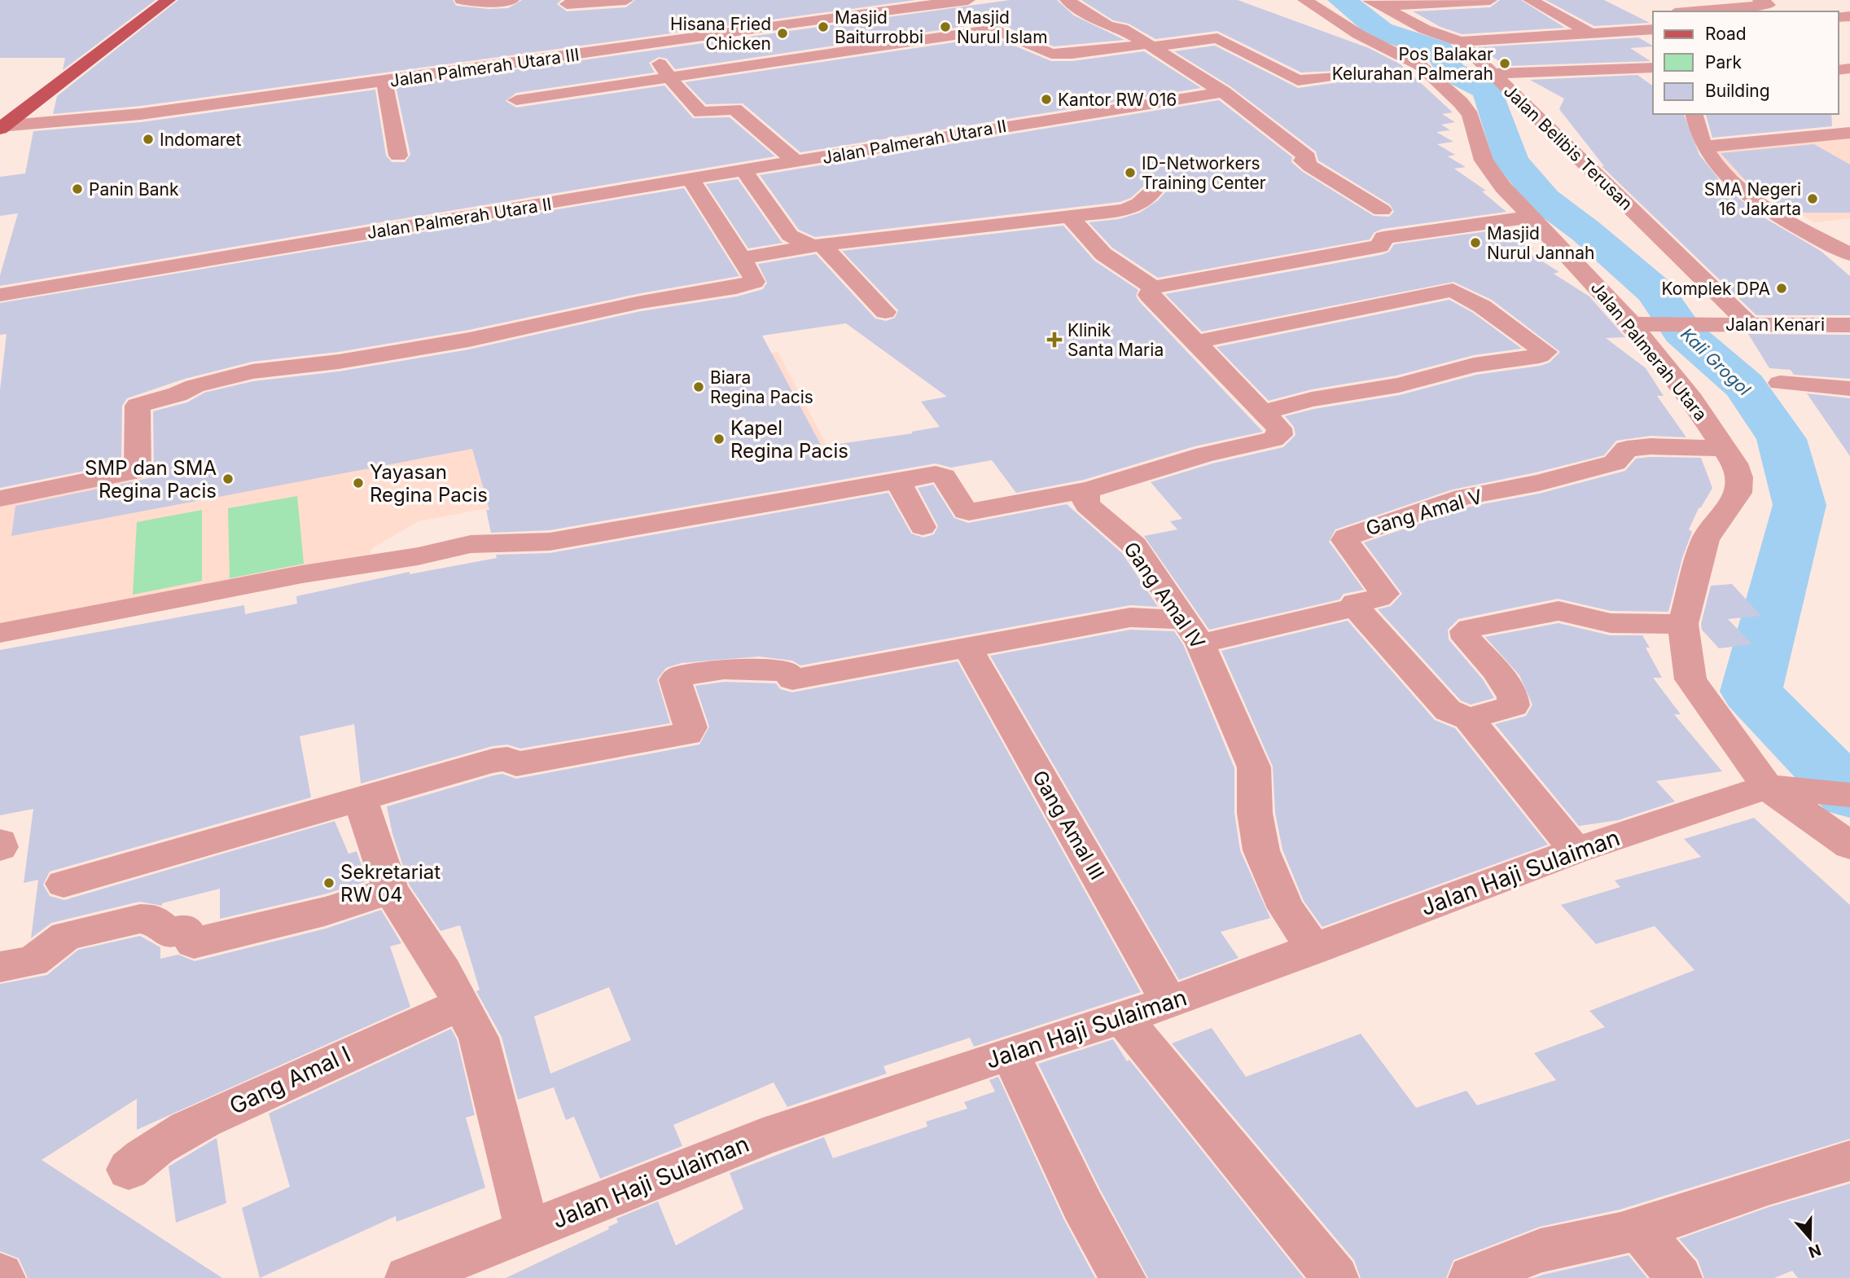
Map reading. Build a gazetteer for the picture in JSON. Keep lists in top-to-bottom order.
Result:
{
  "streets": {
    "street": [
      "Jalan Palmerah Utara III",
      "Jalan Palmerah Utara II",
      "Jalan Belibis Terusan",
      "Jalan Kenari",
      "Jalan Palmerah Utara",
      "Gang Amal V",
      "Gang Amal IV",
      "Gang Amal III",
      "Jalan Haji Sulaiman",
      "Gang Amal I"
    ]
  },
  "crossings": [
    ["Jalan Belibis Terusan", "Jalan Kenari"],
    ["Jalan Kenari", "Jalan Palmerah Utara"],
    ["Jalan Palmerah Utara", "Gang Amal V"],
    ["Jalan Palmerah Utara", "Jalan Haji Sulaiman"],
    ["Gang Amal IV", "Jalan Haji Sulaiman"],
    ["Gang Amal III", "Jalan Haji Sulaiman"]
  ],
  "water": ["Kali Grogol"],
  "places": {
    "other": [
      "Masjid Baiturrobbi",
      "Masjid Nurul Islam",
      "Hisana Fried Chicken",
      "Pos Balakar Kelurahan Palmerah",
      "Kantor RW 016",
      "Indomaret",
      "ID-Networkers Training Center",
      "Panin Bank",
      "SMA Negeri 16 Jakarta",
      "Masjid Nurul Jannah",
      "Komplek DPA",
      "Biara Regina Pacis",
      "Kapel Regina Pacis",
      "SMP dan SMA Regina Pacis",
      "Yayasan Regina Pacis",
      "Sekretariat RW 04"
    ],
    "health": ["Klinik Santa Maria"]
  },
  "legend": ["Road", "Park", "Building"],
  "north": "bottom"
}
